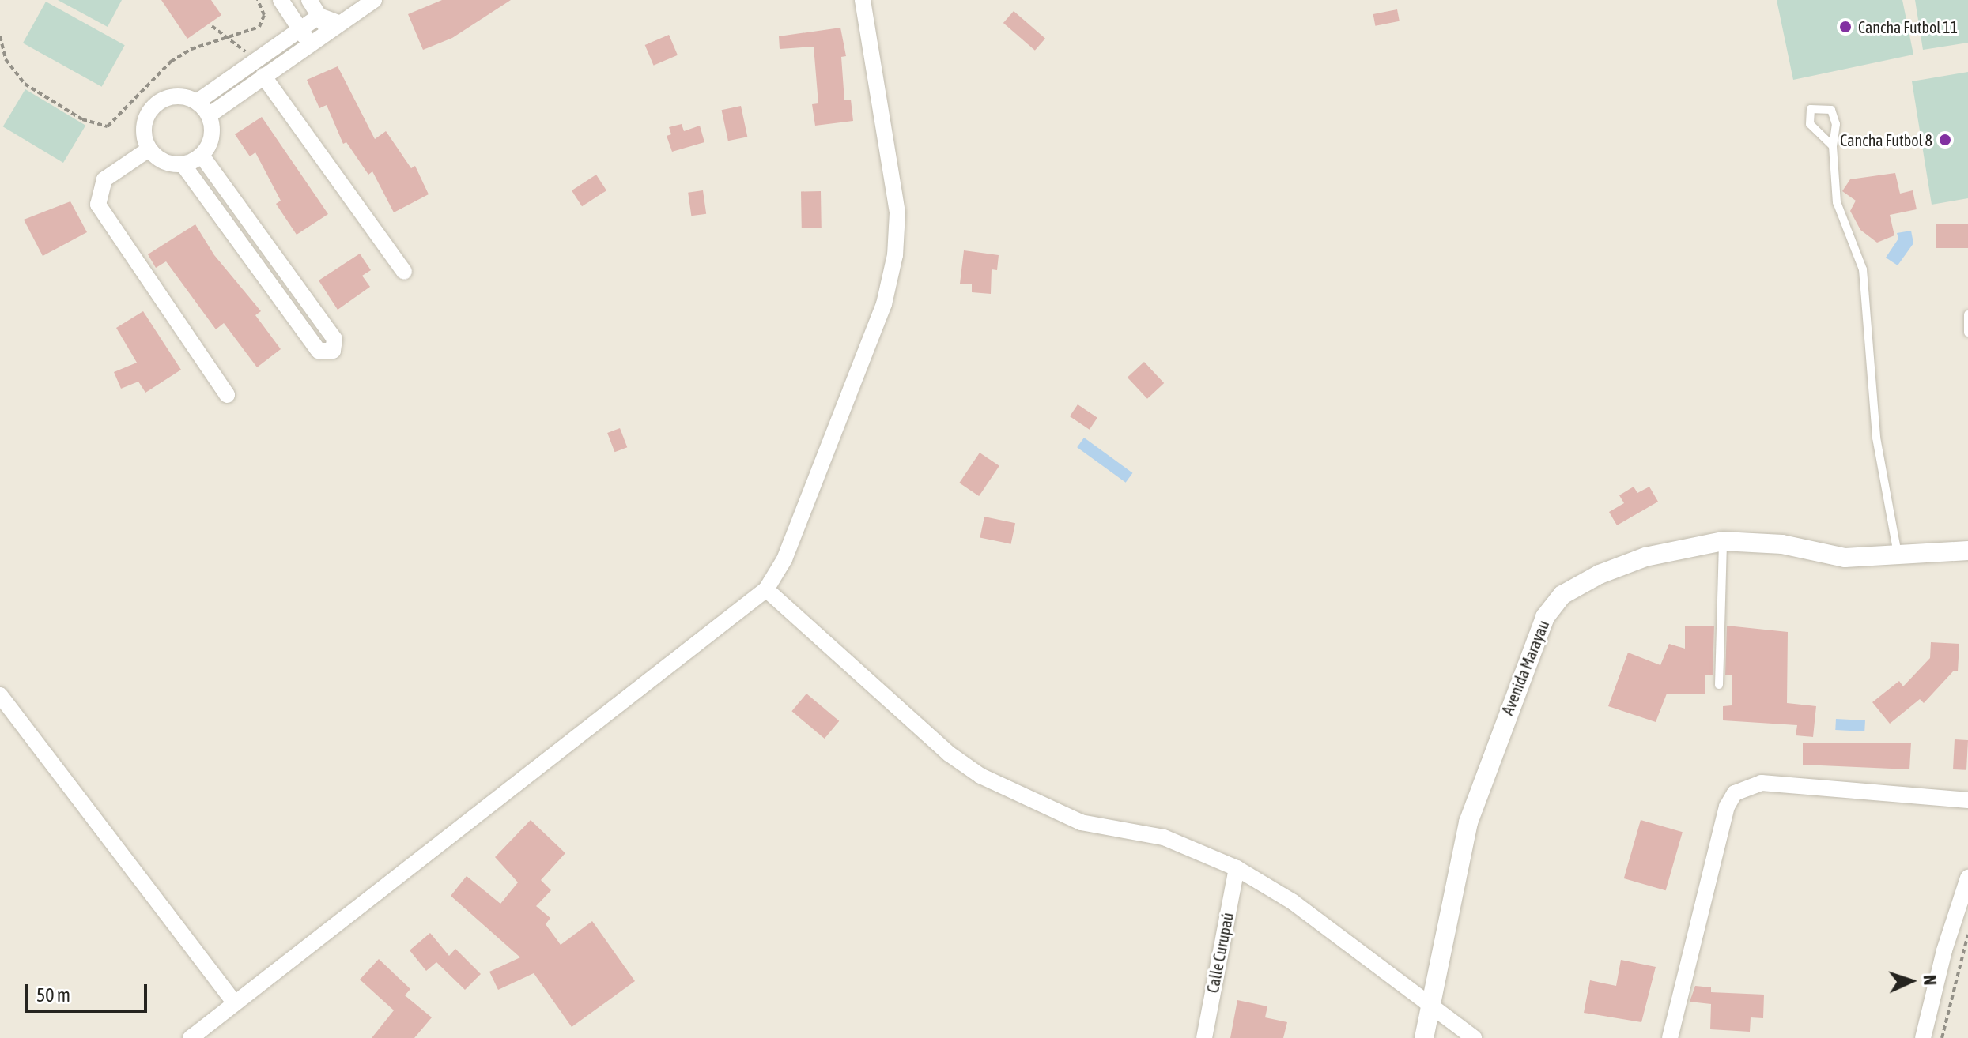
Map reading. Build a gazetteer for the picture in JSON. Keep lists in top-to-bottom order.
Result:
{
  "streets": {
    "street": ["Avenida Marayau", "Calle Curupaú"]
  },
  "places": ["Cancha Futbol 11", "Cancha Futbol 8"],
  "scale_bar": "50 m",
  "north": "right"
}
